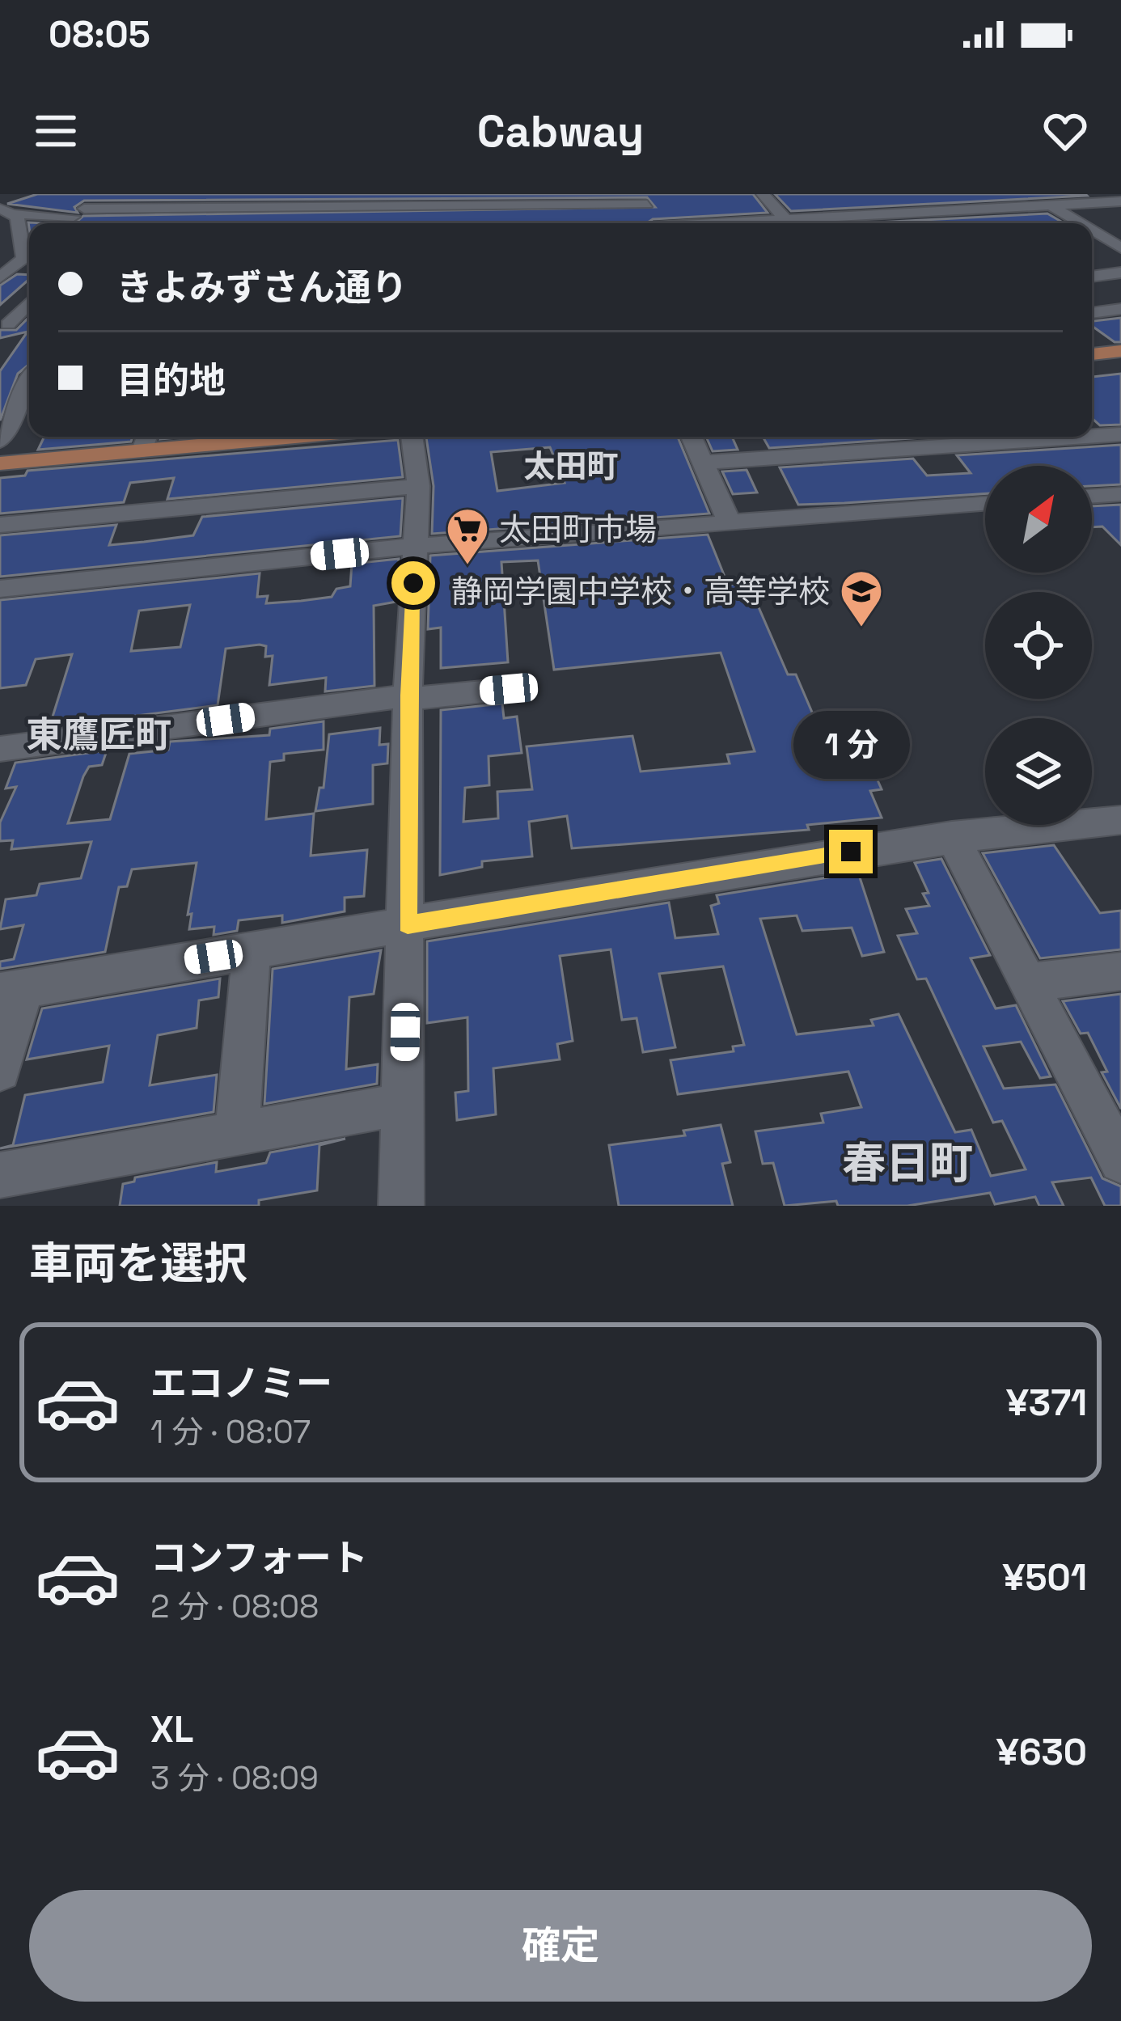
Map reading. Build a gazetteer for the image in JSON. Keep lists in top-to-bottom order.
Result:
{
  "districts": ["太田町", "東鷹匠町", "春日町"],
  "places": {
    "supermarket": ["太田町市場"],
    "school or university": ["静岡学園中学校・高等学校"]
  },
  "north": "top right",
  "page": {
    "status": "08:05",
    "header": "Cabway",
    "banner": ["きよみずさん通り", "目的地"],
    "bubble": "1 分",
    "heading": "車両を選択",
    "list": [
      {
        "name": "エコノミー",
        "note": "1 分 · 08:07",
        "value": "¥371"
      },
      {
        "name": "コンフォート",
        "note": "2 分 · 08:08",
        "value": "¥501"
      },
      {
        "name": "XL",
        "note": "3 分 · 08:09",
        "value": "¥630"
      }
    ],
    "buttons": "確定"
  }
}
